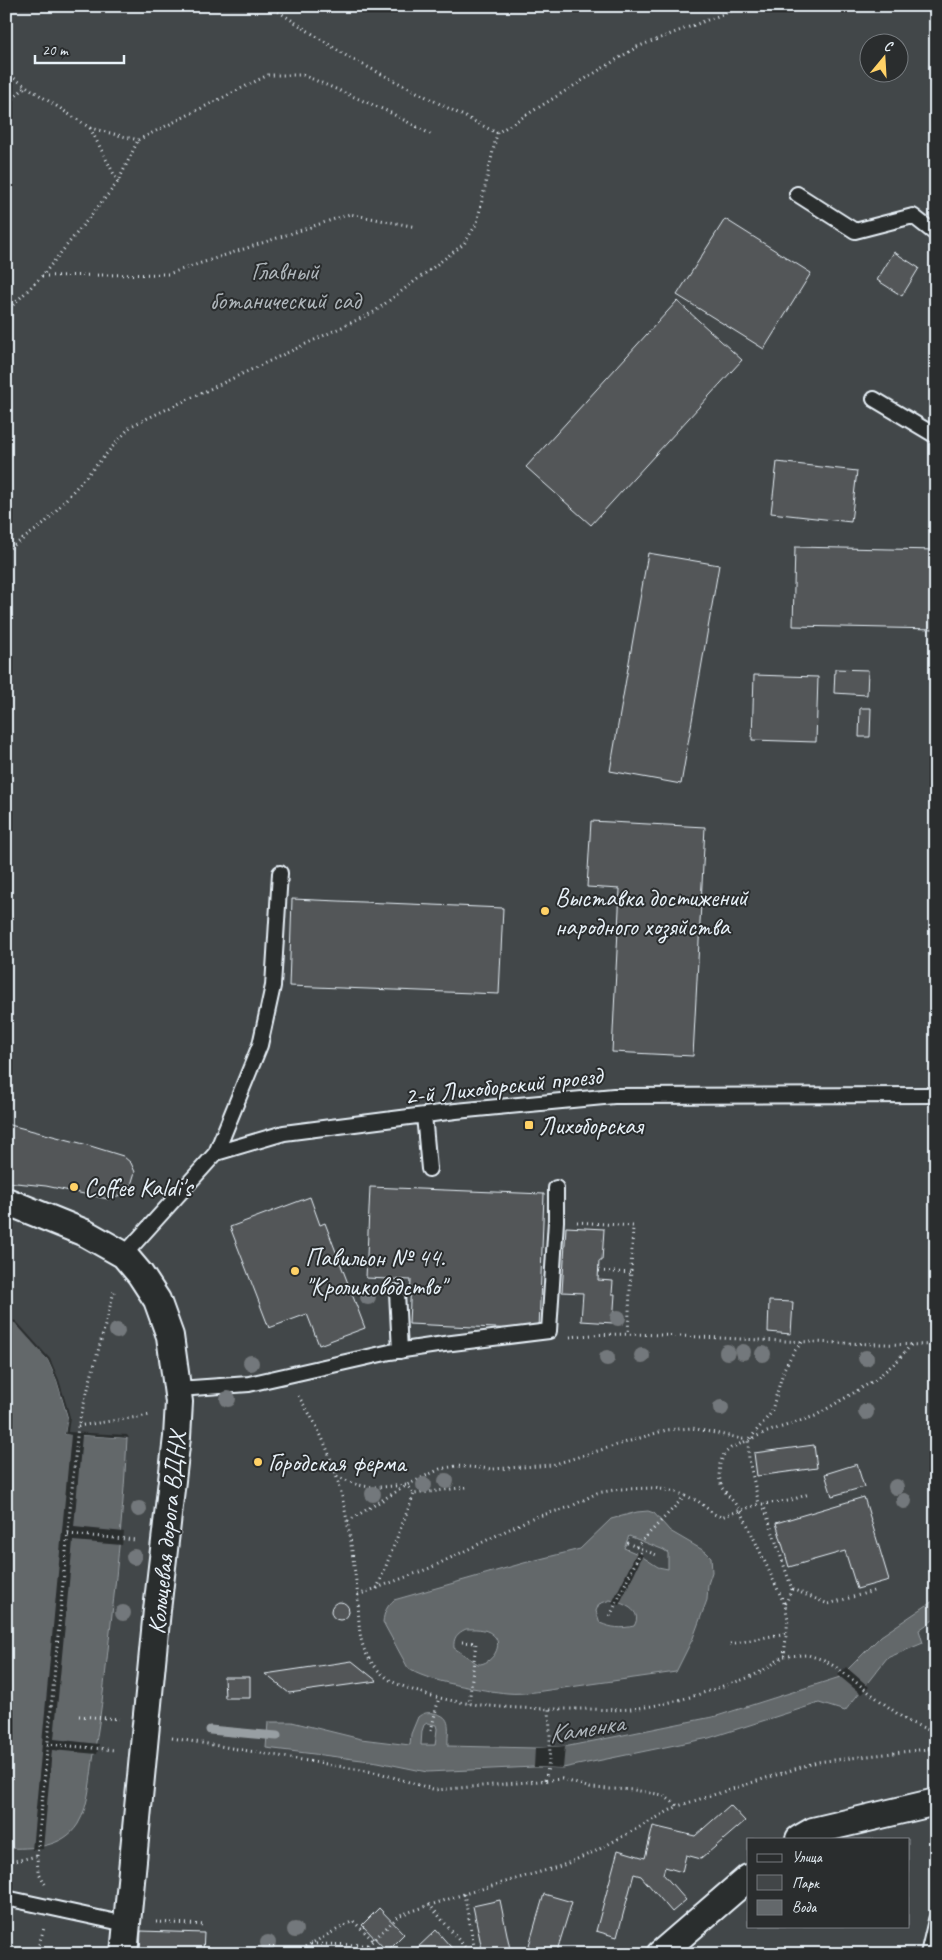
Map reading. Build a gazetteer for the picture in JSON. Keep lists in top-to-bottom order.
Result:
{
  "streets": {
    "street": ["Кольцевая дорога ВДНХ"],
    "lane": ["2-й Лихоборский проезд"]
  },
  "water": ["Каменка"],
  "parks": ["Главный ботанический сад"],
  "places": {
    "other": [
      "Выставка достижений народного хозяйства",
      "Coffee Kaldi's",
      "Павильон № 44. \"Кролиководство\"",
      "Городская ферма"
    ],
    "transit": ["Лихоборская"]
  },
  "legend": ["Улица", "Парк", "Вода"],
  "scale_bar": "20 m",
  "north": "top"
}
